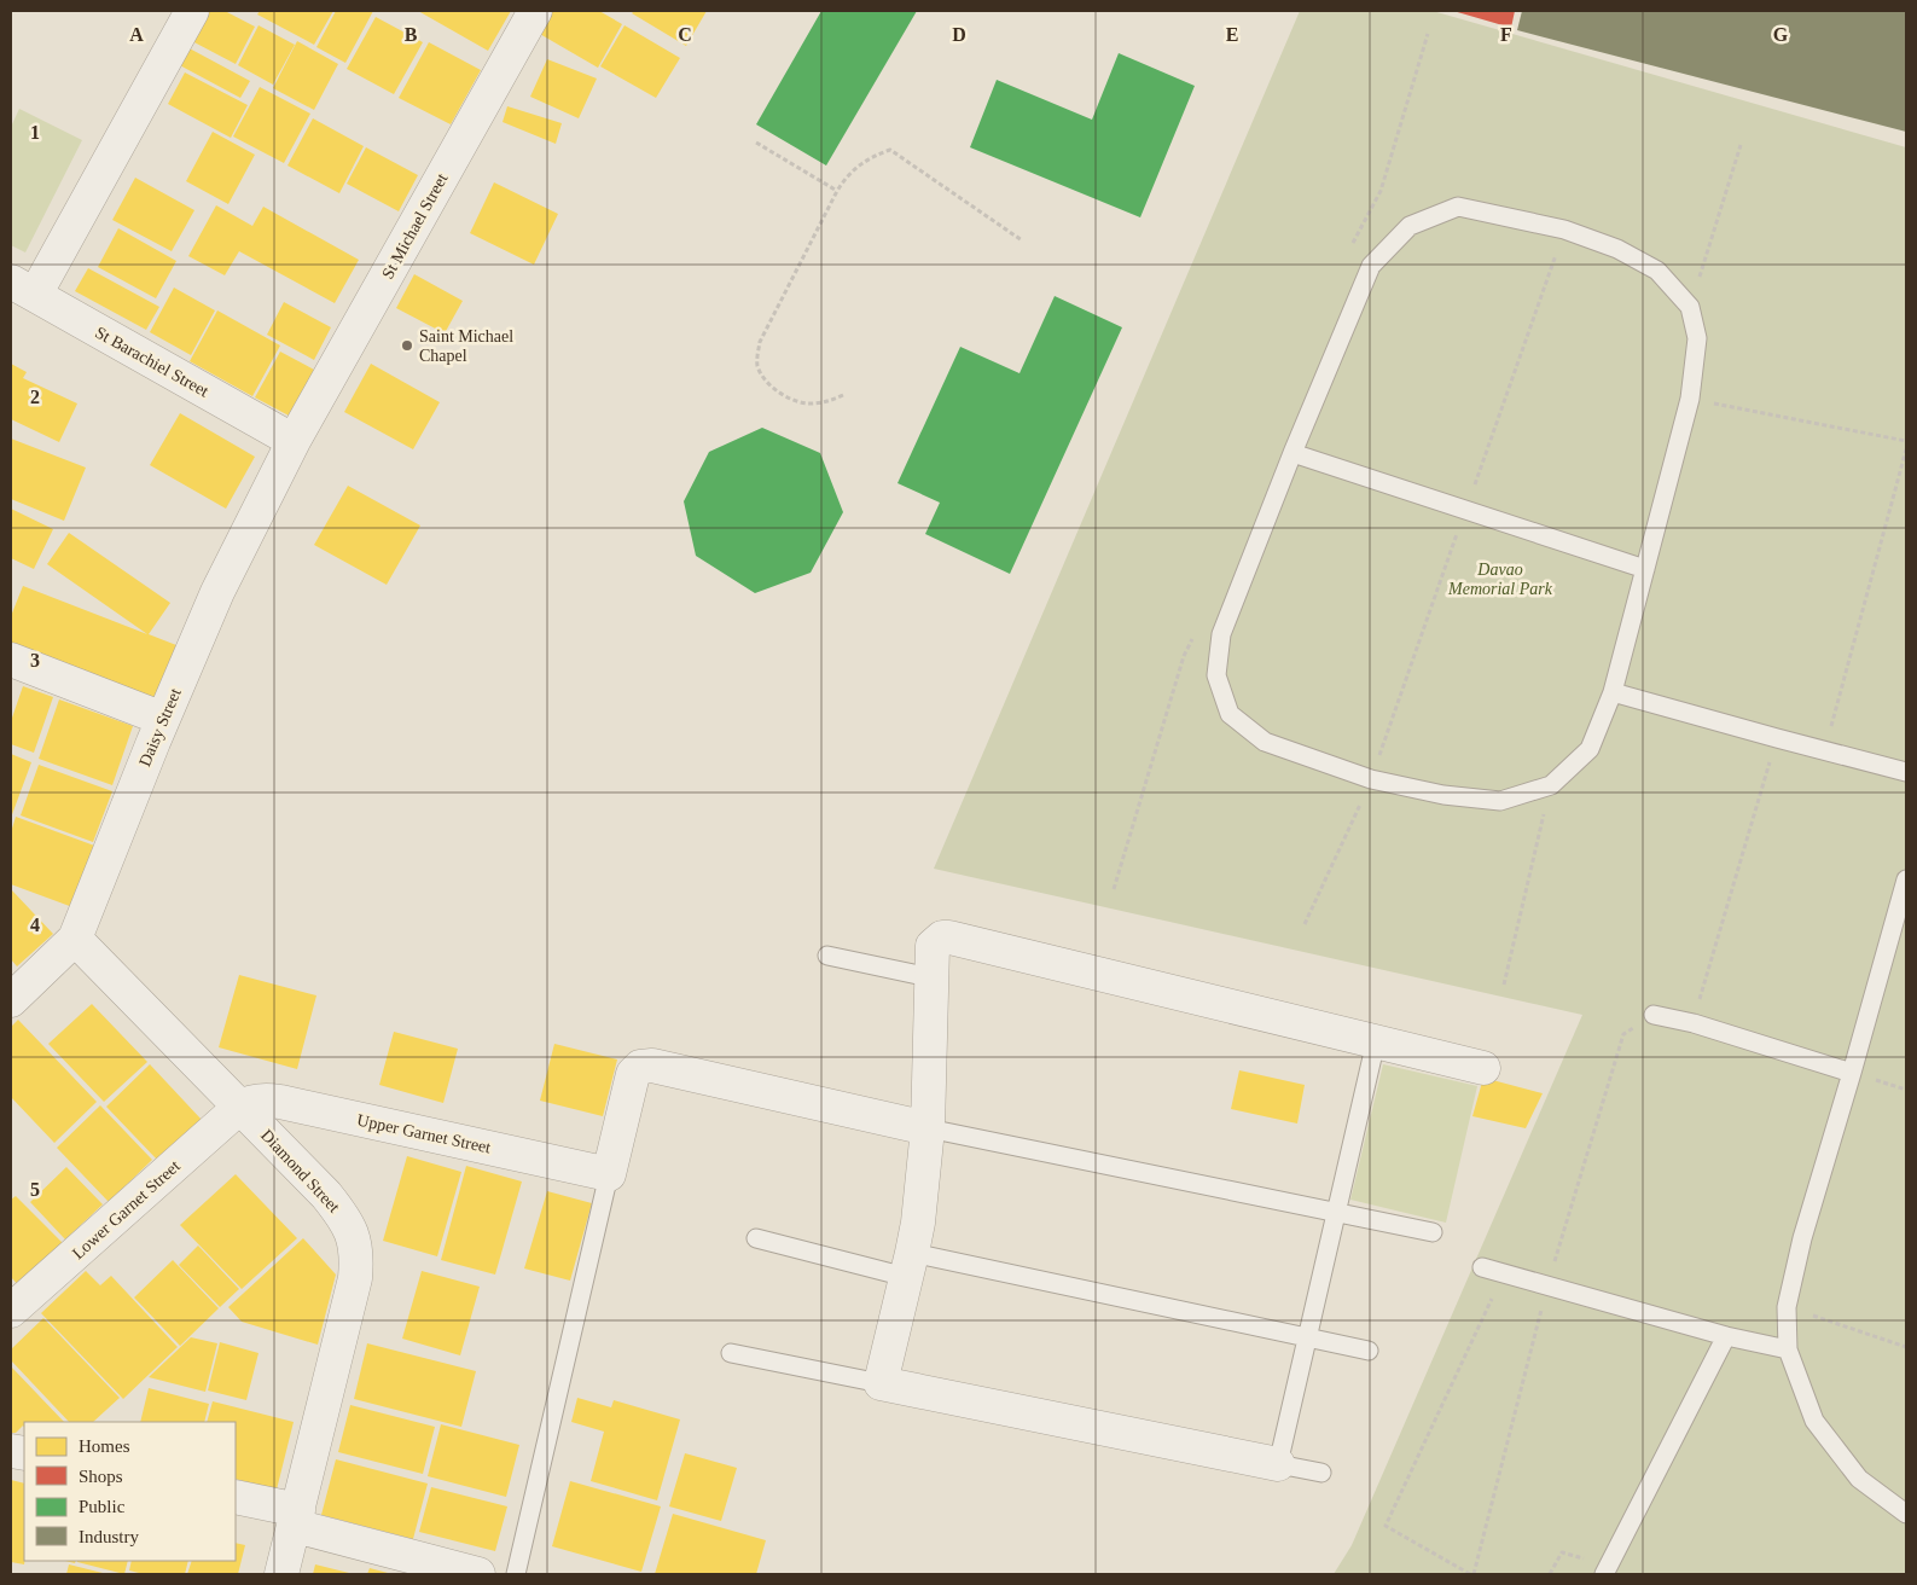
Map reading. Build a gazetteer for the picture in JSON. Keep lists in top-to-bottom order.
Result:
{
  "streets": {
    "street": [
      "St Michael Street",
      "St Barachiel Street",
      "Daisy Street",
      "Upper Garnet Street",
      "Diamond Street",
      "Lower Garnet Street"
    ]
  },
  "crossings": [
    ["St Michael Street", "St Barachiel Street"],
    ["St Michael Street", "Daisy Street"],
    ["St Barachiel Street", "Daisy Street"],
    ["Daisy Street", "Diamond Street"],
    ["Upper Garnet Street", "Diamond Street"],
    ["Upper Garnet Street", "Lower Garnet Street"],
    ["Diamond Street", "Lower Garnet Street"]
  ],
  "parks": ["Davao Memorial Park"],
  "places": ["Saint Michael Chapel"],
  "legend": [
    "Homes",
    "Shops",
    "Public",
    "Industry"
  ],
  "grid": {
    "columns": [
      "A",
      "B",
      "C",
      "D",
      "E",
      "F",
      "G"
    ],
    "rows": [
      "1",
      "2",
      "3",
      "4",
      "5"
    ]
  }
}
